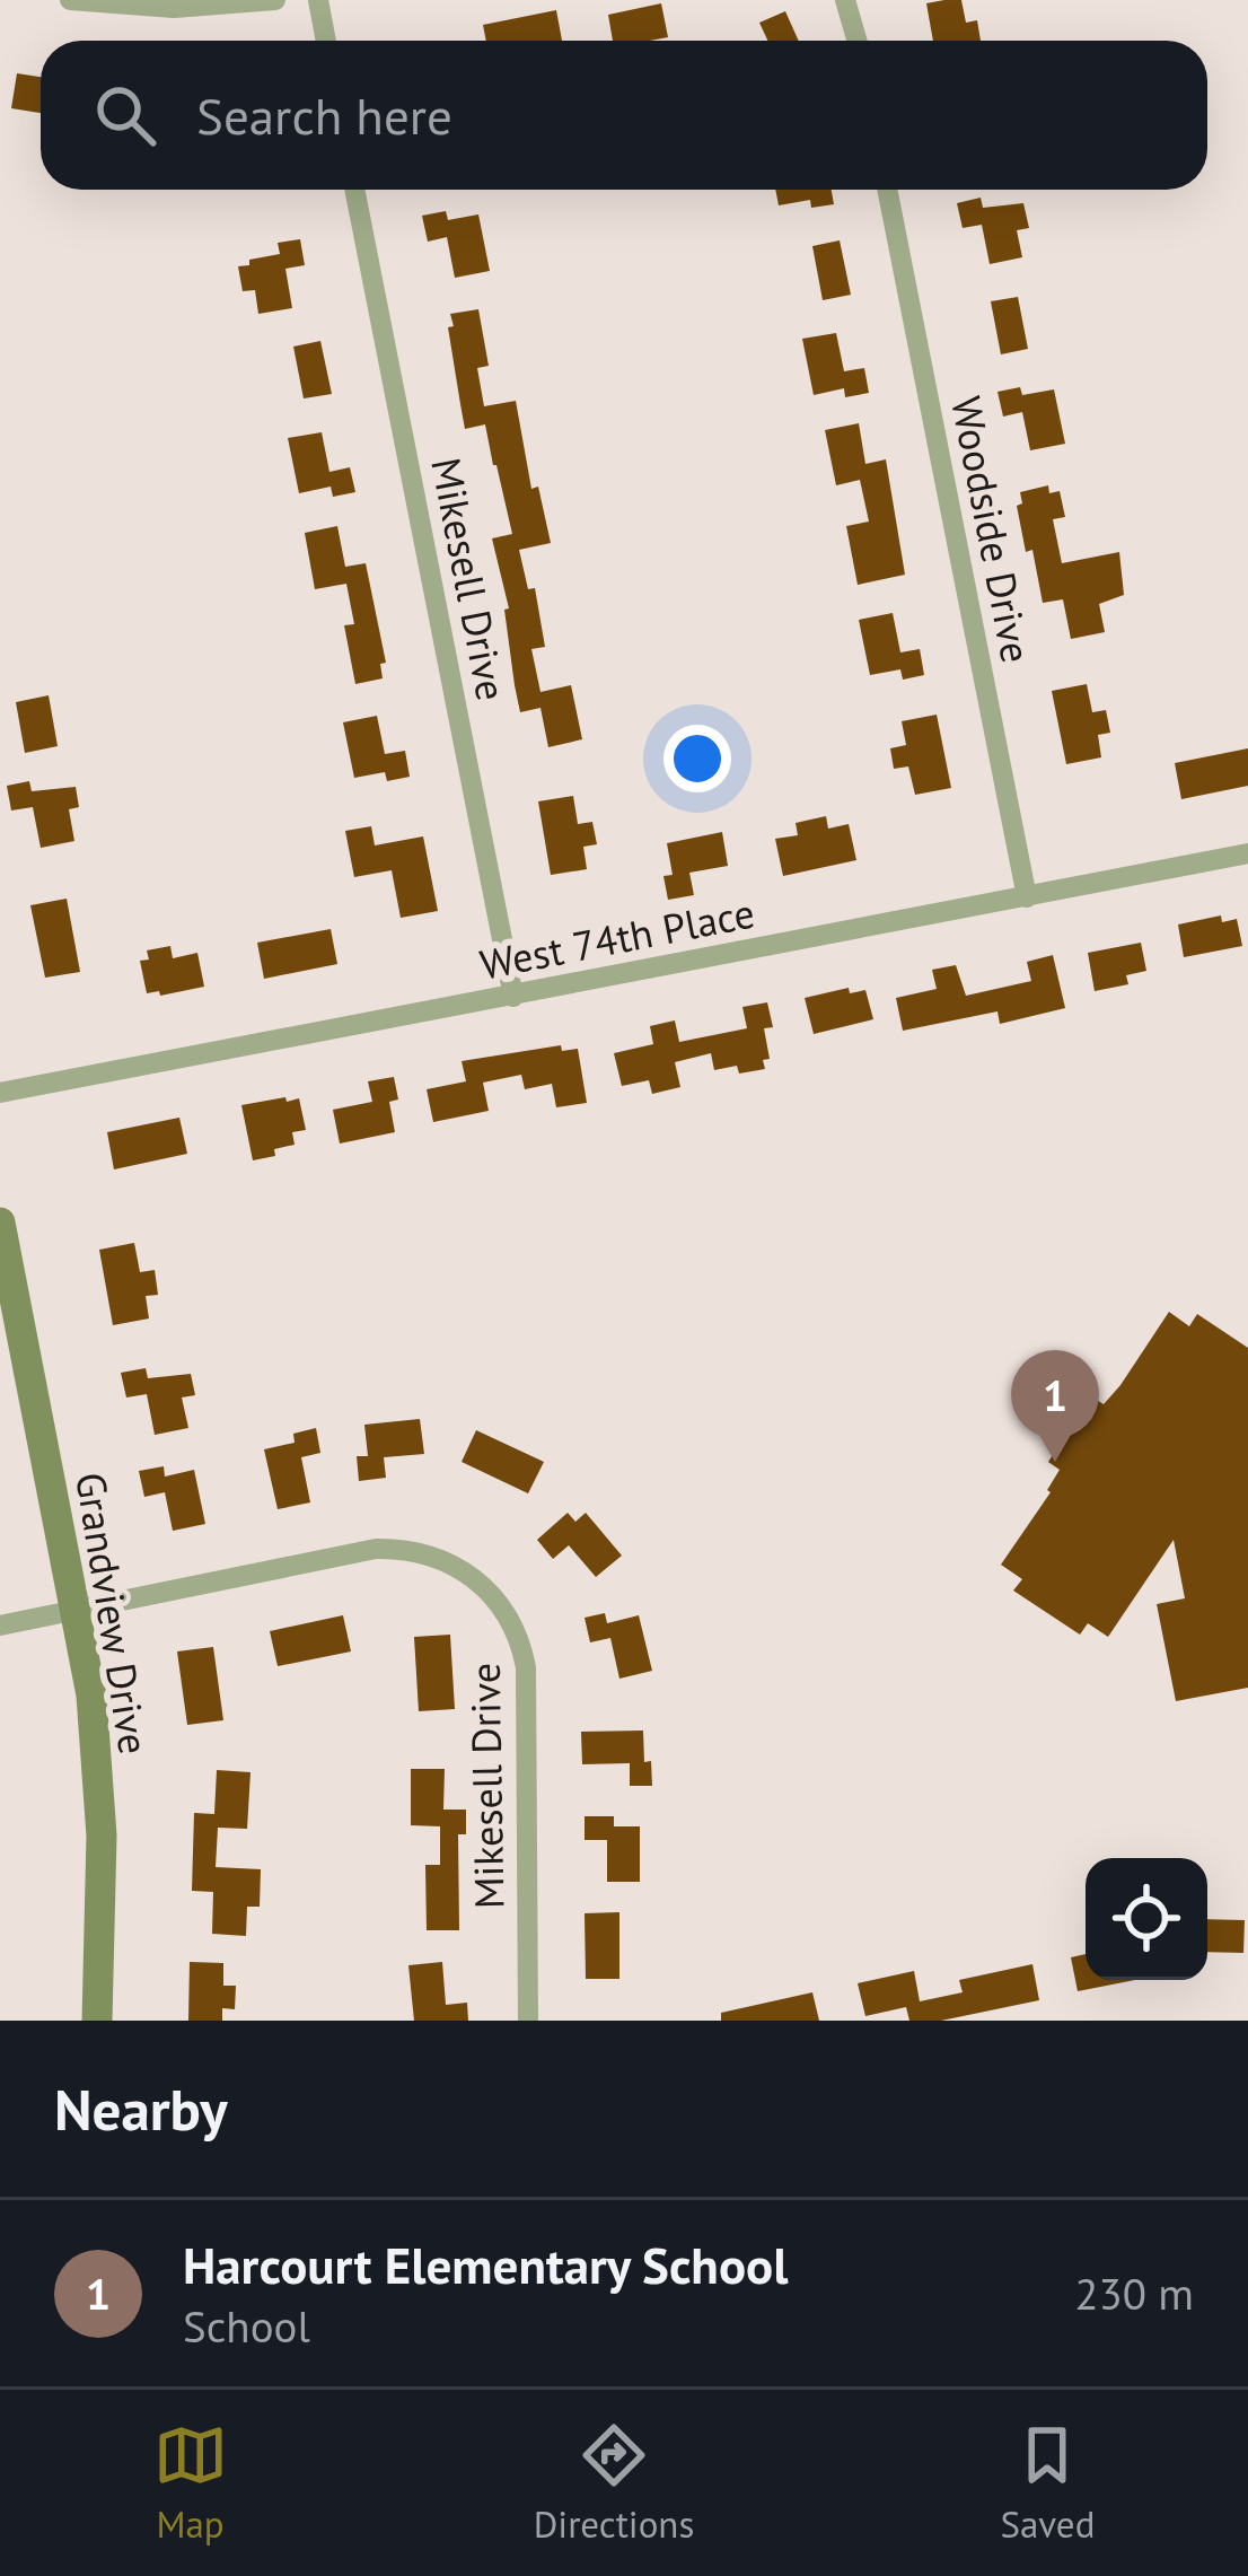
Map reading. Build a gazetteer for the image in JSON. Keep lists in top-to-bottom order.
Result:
{
  "streets": {
    "street": [
      "Woodside Drive",
      "Mikesell Drive",
      "West 74th Place",
      "Grandview Drive"
    ]
  },
  "crossings": [
    ["Woodside Drive", "West 74th Place"],
    ["Mikesell Drive", "West 74th Place"],
    ["Mikesell Drive", "Grandview Drive"]
  ],
  "page": {
    "search": "Search here",
    "pins": "1",
    "heading": "Nearby",
    "list": [
      {
        "mark": "1",
        "name": "Harcourt Elementary School",
        "note": "School",
        "value": "230 m"
      }
    ],
    "nav": ["Map", "Directions", "Saved"]
  }
}
